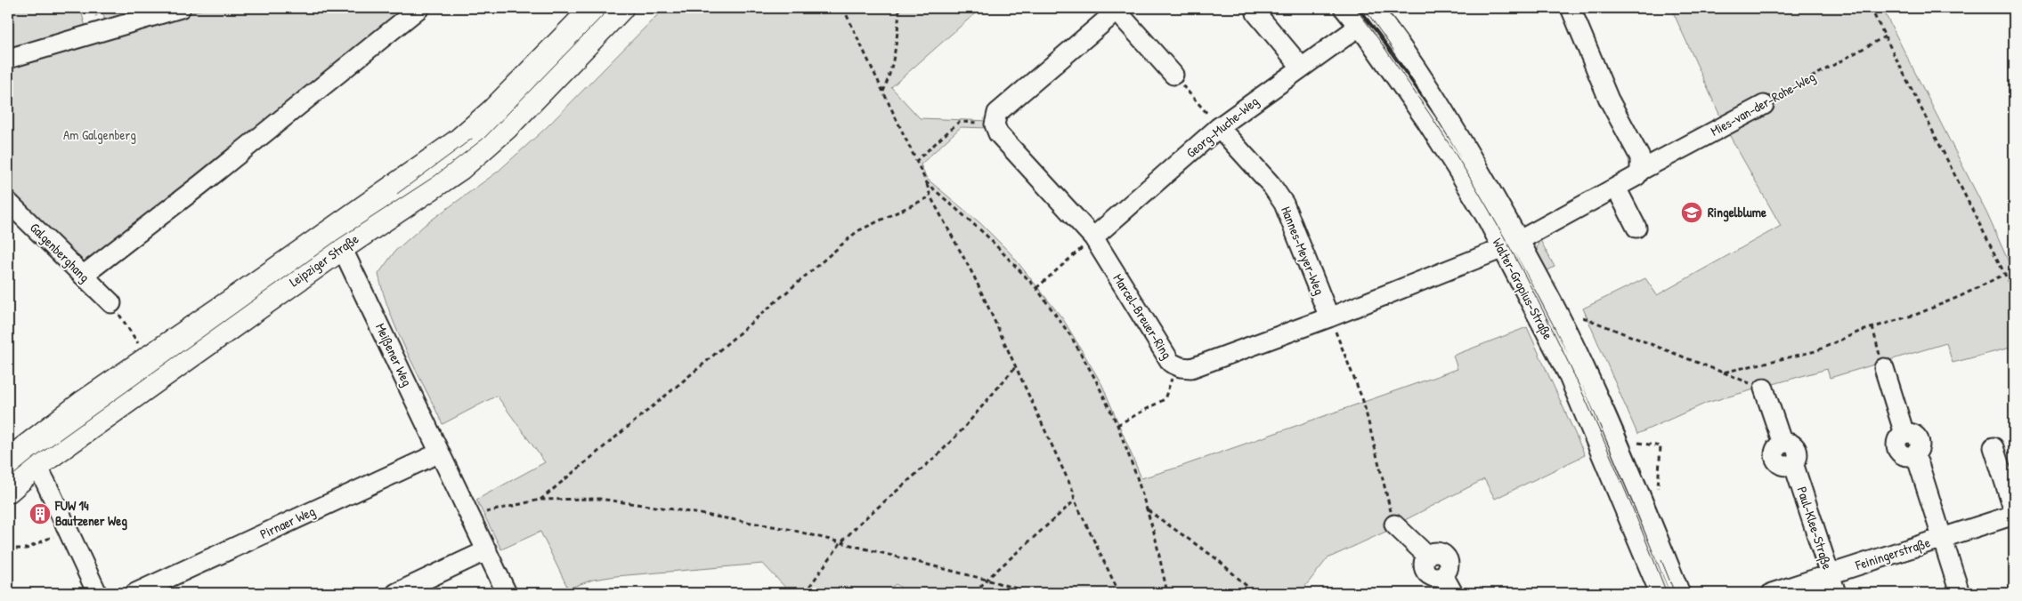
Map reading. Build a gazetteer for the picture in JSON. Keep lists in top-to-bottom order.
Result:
{
  "streets": {
    "main road": ["Leipziger Straße"],
    "street": [
      "Mies-van-der-Rohe-Weg",
      "Georg-Muche-Weg",
      "Hannes-Meyer-Weg",
      "Galgenberghang",
      "Walter-Gropius-Straße",
      "Marcel-Breuer-Ring",
      "Meißener Weg",
      "Pirnaer Weg",
      "Paul-Klee-Straße",
      "Feiningerstraße"
    ]
  },
  "crossings": [
    ["Mies-van-der-Rohe-Weg", "Walter-Gropius-Straße"],
    ["Mies-van-der-Rohe-Weg", "Marcel-Breuer-Ring"],
    ["Georg-Muche-Weg", "Hannes-Meyer-Weg"],
    ["Georg-Muche-Weg", "Walter-Gropius-Straße"],
    ["Georg-Muche-Weg", "Marcel-Breuer-Ring"],
    ["Hannes-Meyer-Weg", "Marcel-Breuer-Ring"],
    ["Leipziger Straße", "Meißener Weg"],
    ["Walter-Gropius-Straße", "Marcel-Breuer-Ring"],
    ["Meißener Weg", "Pirnaer Weg"],
    ["Paul-Klee-Straße", "Feiningerstraße"]
  ],
  "parks": ["Am Galgenberg"],
  "places": {
    "school or university": ["Ringelblume"],
    "building": ["FUW 14 Bautzener Weg"]
  }
}
